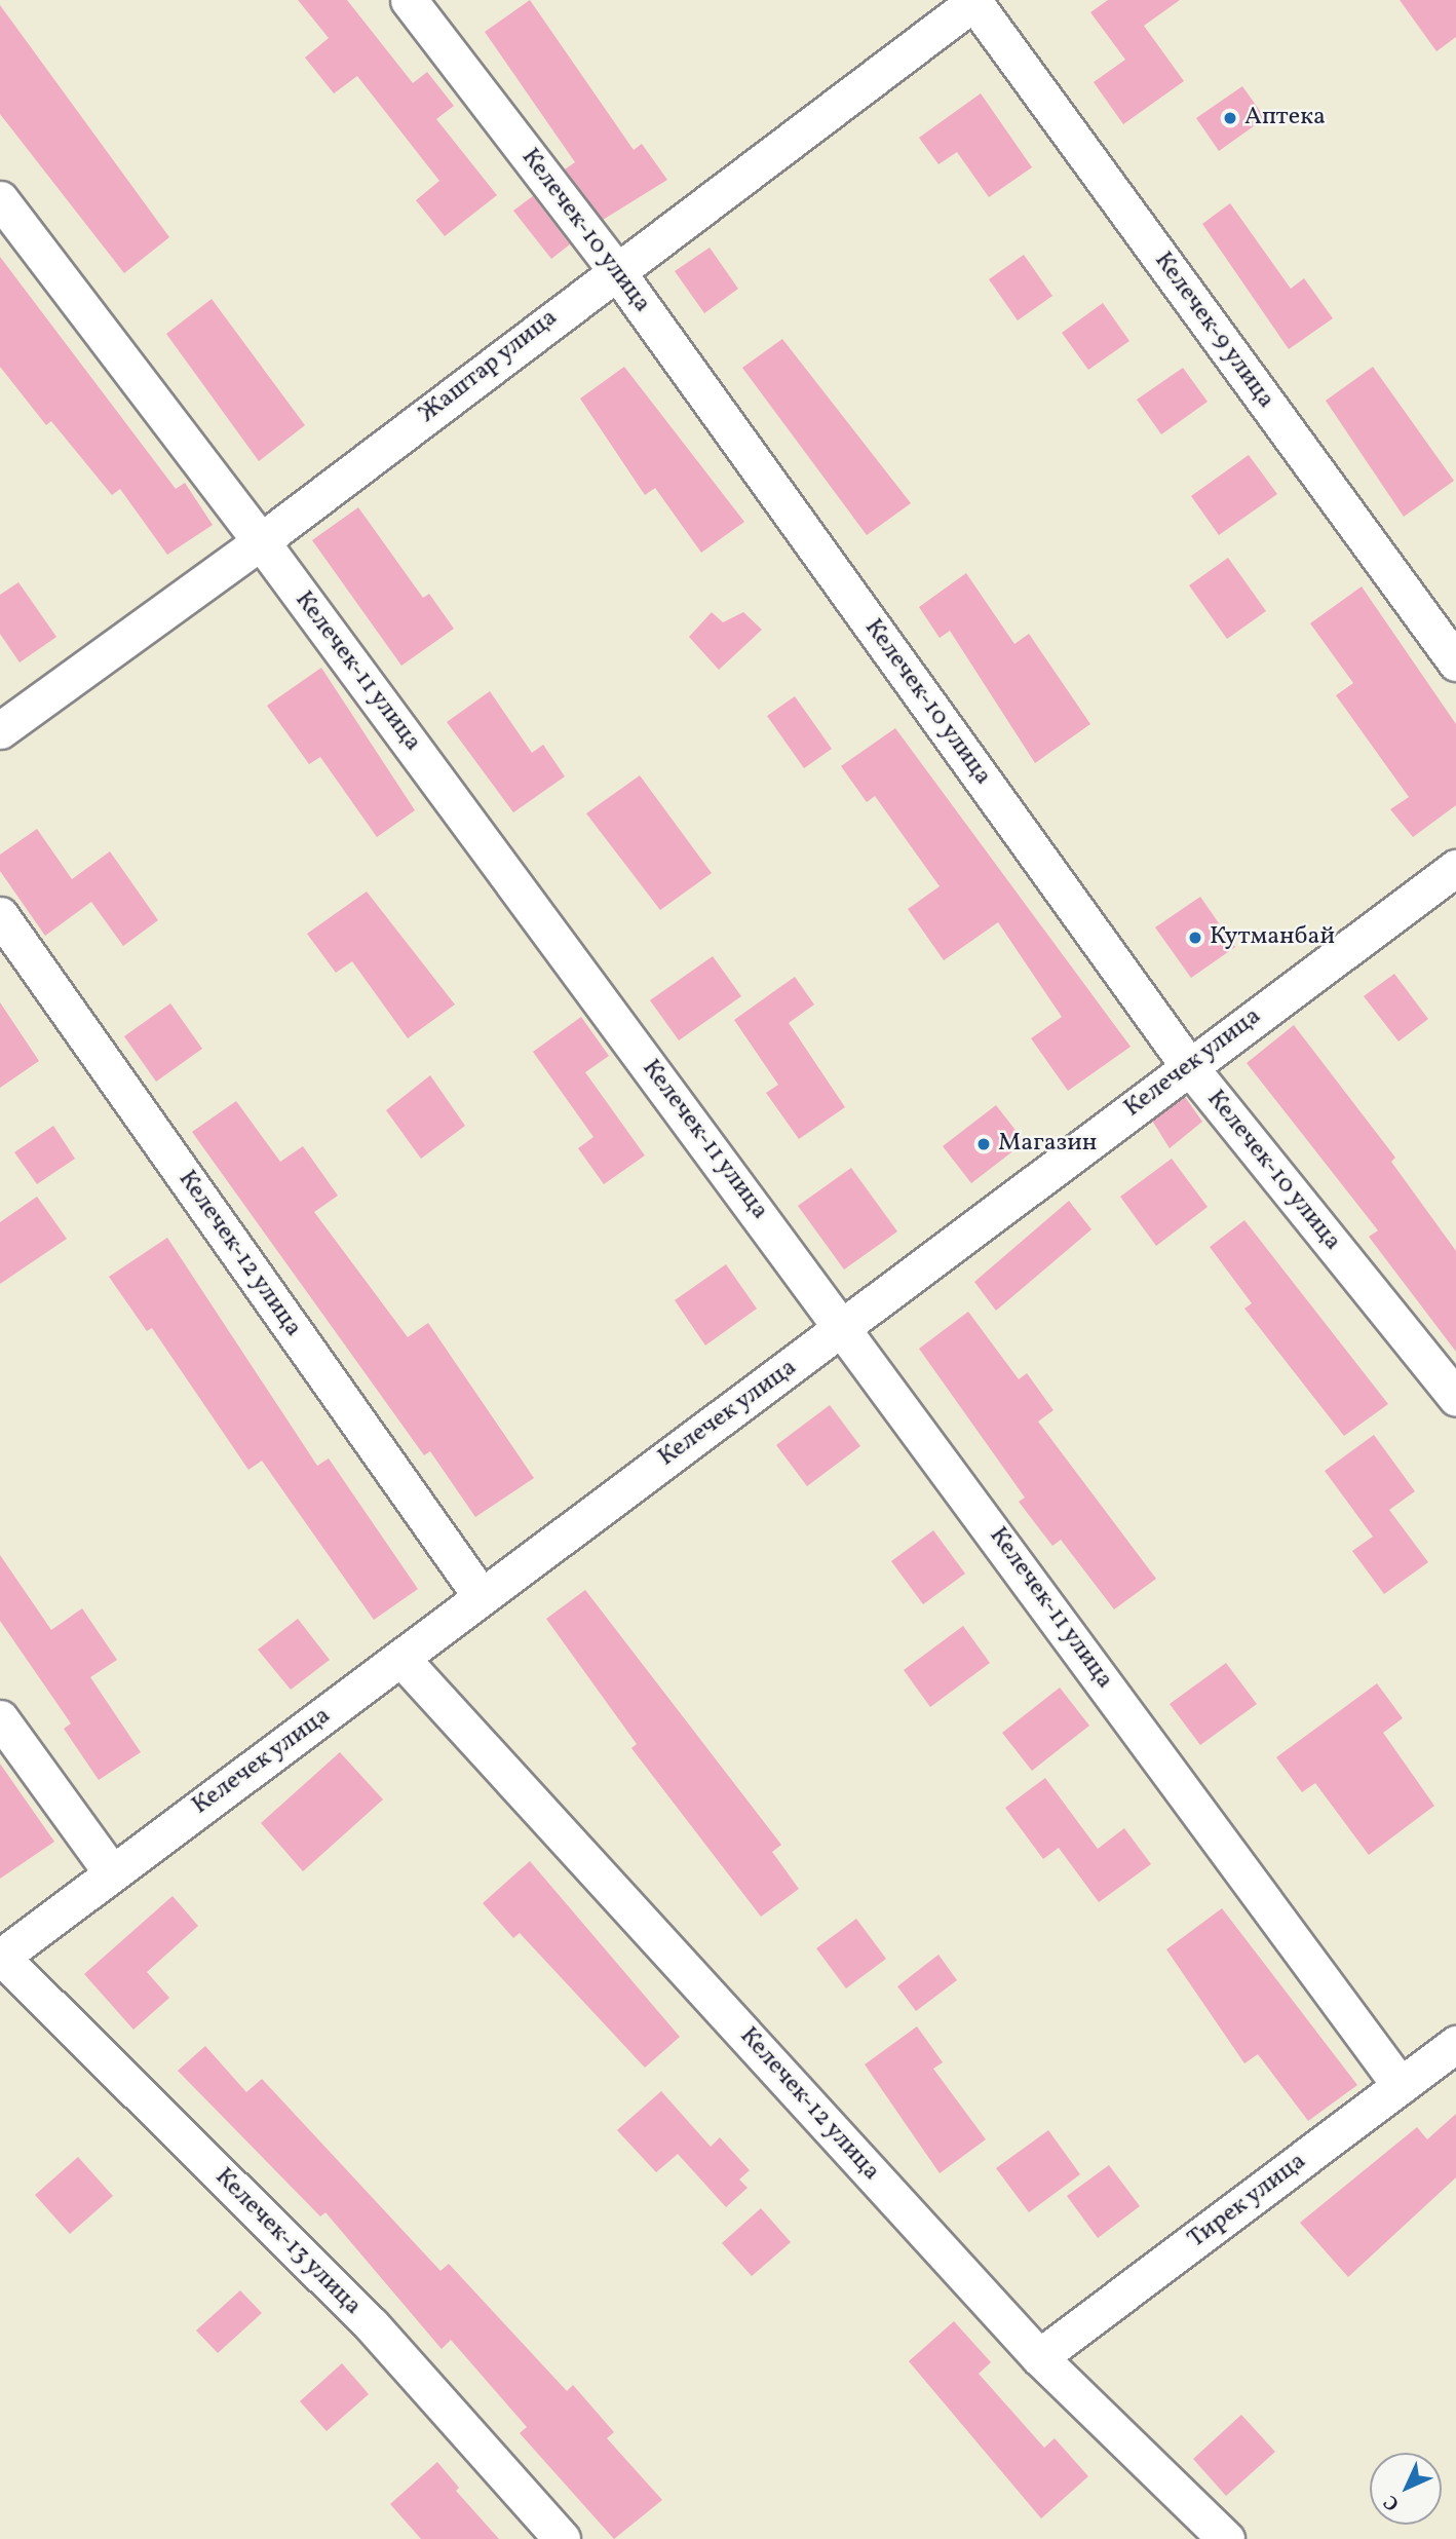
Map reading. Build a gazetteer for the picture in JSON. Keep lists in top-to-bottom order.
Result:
{
  "streets": {
    "street": [
      "Келечек-10 улица",
      "Келечек-9 улица",
      "Жаштар улица",
      "Келечек-11 улица",
      "Келечек улица",
      "Келечек-12 улица",
      "Тирек улица",
      "Келечек-13 улица"
    ]
  },
  "crossings": [
    ["Келечек-10 улица", "Жаштар улица"],
    ["Келечек-10 улица", "Келечек улица"],
    ["Келечек-9 улица", "Жаштар улица"],
    ["Жаштар улица", "Келечек-11 улица"],
    ["Келечек-11 улица", "Келечек улица"],
    ["Келечек-11 улица", "Тирек улица"],
    ["Келечек улица", "Келечек-12 улица"],
    ["Келечек улица", "Келечек-13 улица"],
    ["Келечек-12 улица", "Тирек улица"]
  ],
  "places": ["Аптека", "Кутманбай", "Магазин"],
  "north": "bottom left"
}
